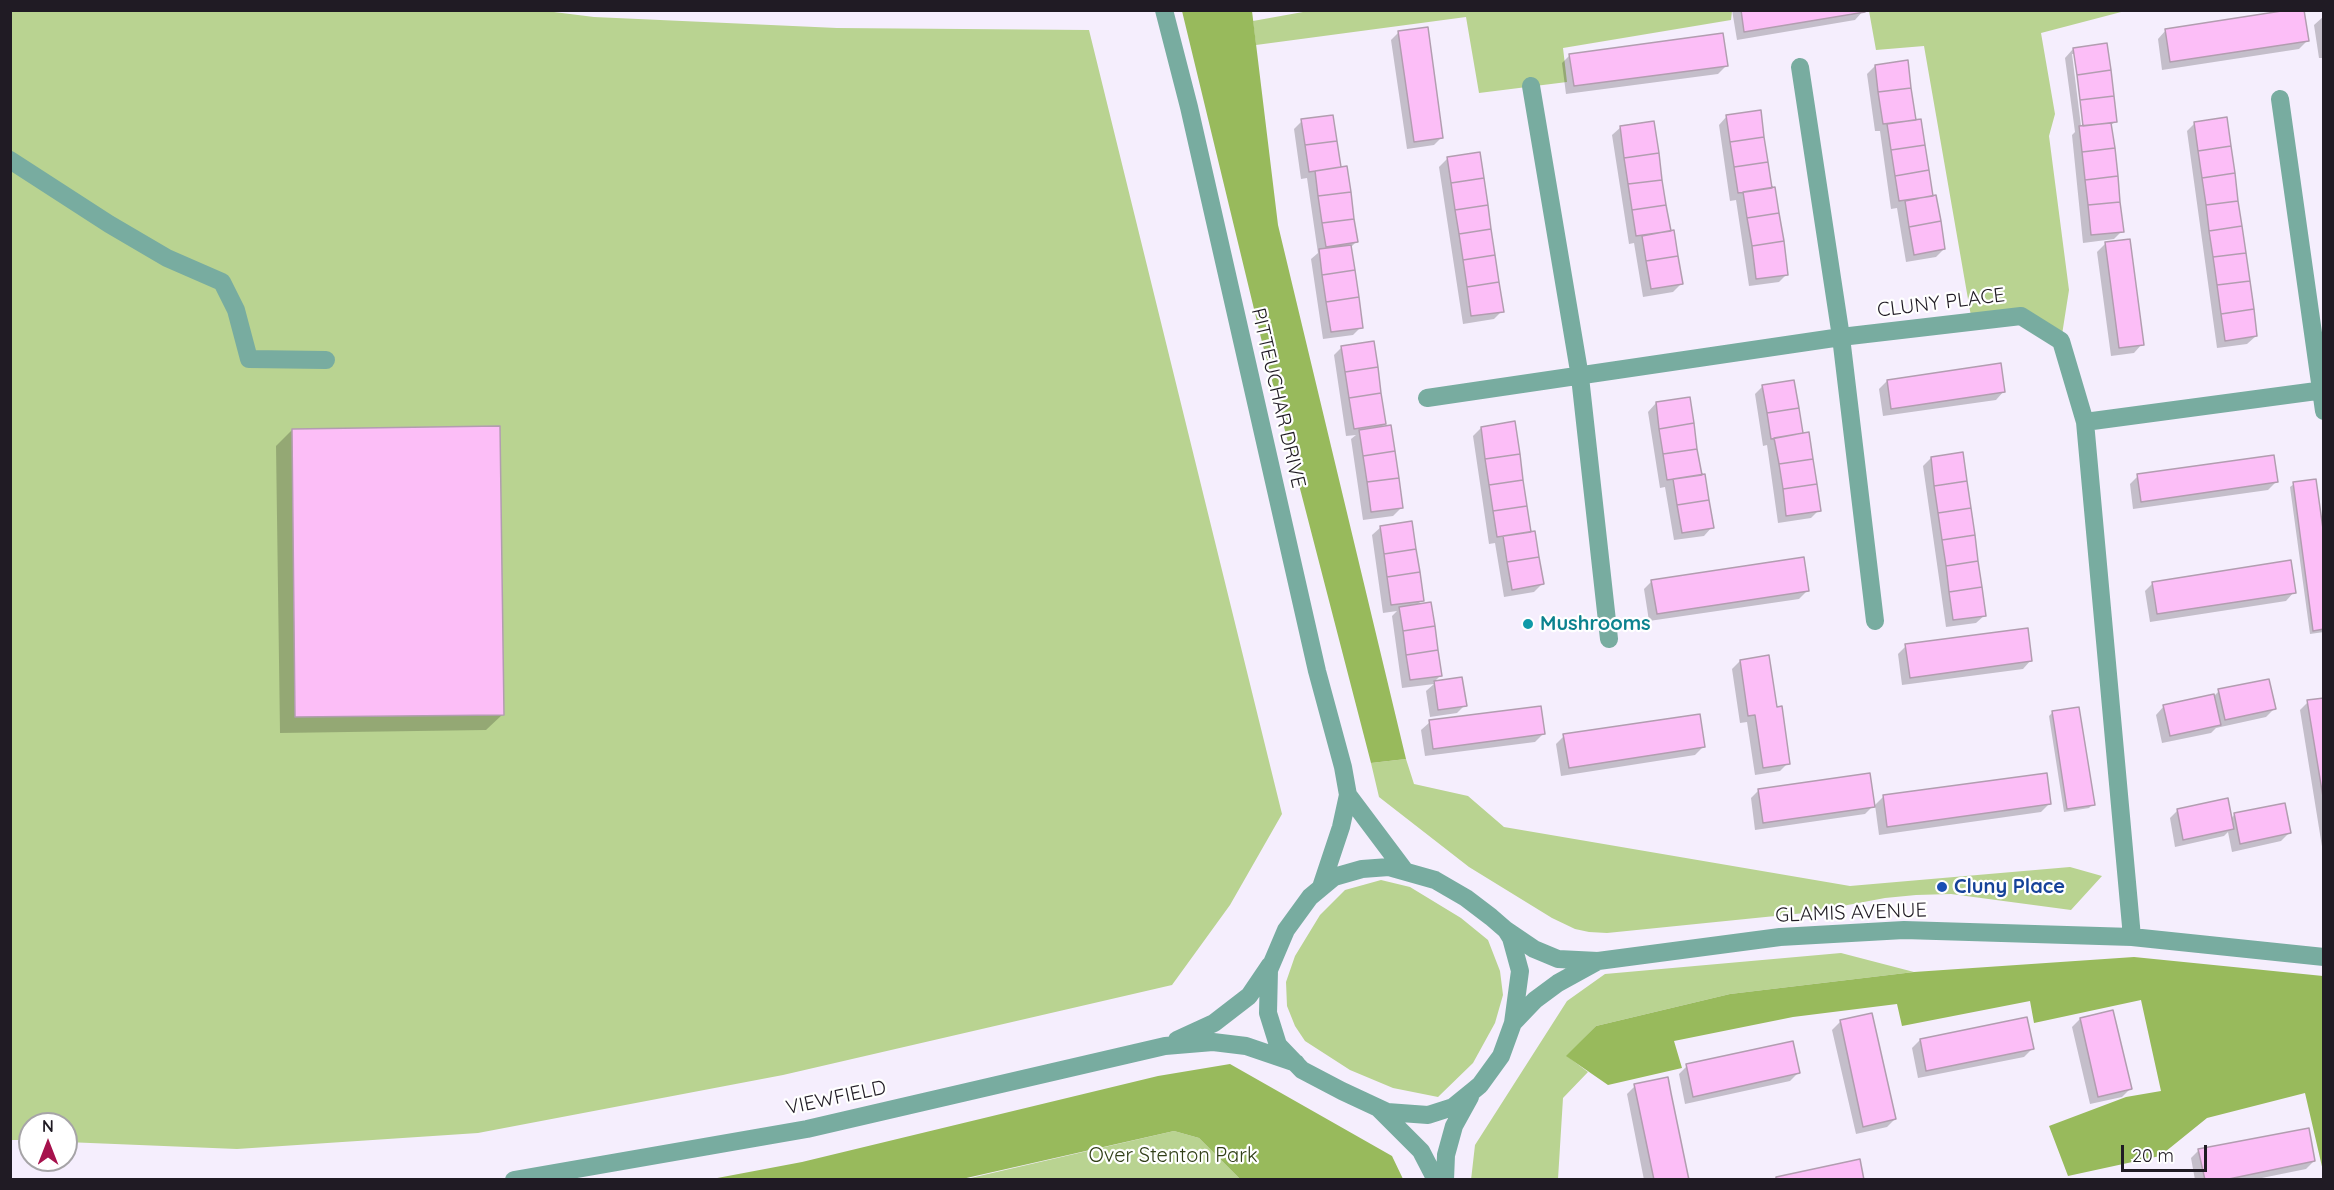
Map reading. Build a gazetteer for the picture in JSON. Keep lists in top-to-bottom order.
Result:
{
  "streets": {
    "street": [
      "CLUNY PLACE",
      "PITTEUCHAR DRIVE",
      "GLAMIS AVENUE",
      "VIEWFIELD"
    ]
  },
  "crossings": [
    ["CLUNY PLACE", "GLAMIS AVENUE"],
    ["PITTEUCHAR DRIVE", "GLAMIS AVENUE"]
  ],
  "parks": ["Over Stenton Park"],
  "places": ["Mushrooms", "Cluny Place"],
  "scale_bar": "20 m",
  "north": "top"
}
